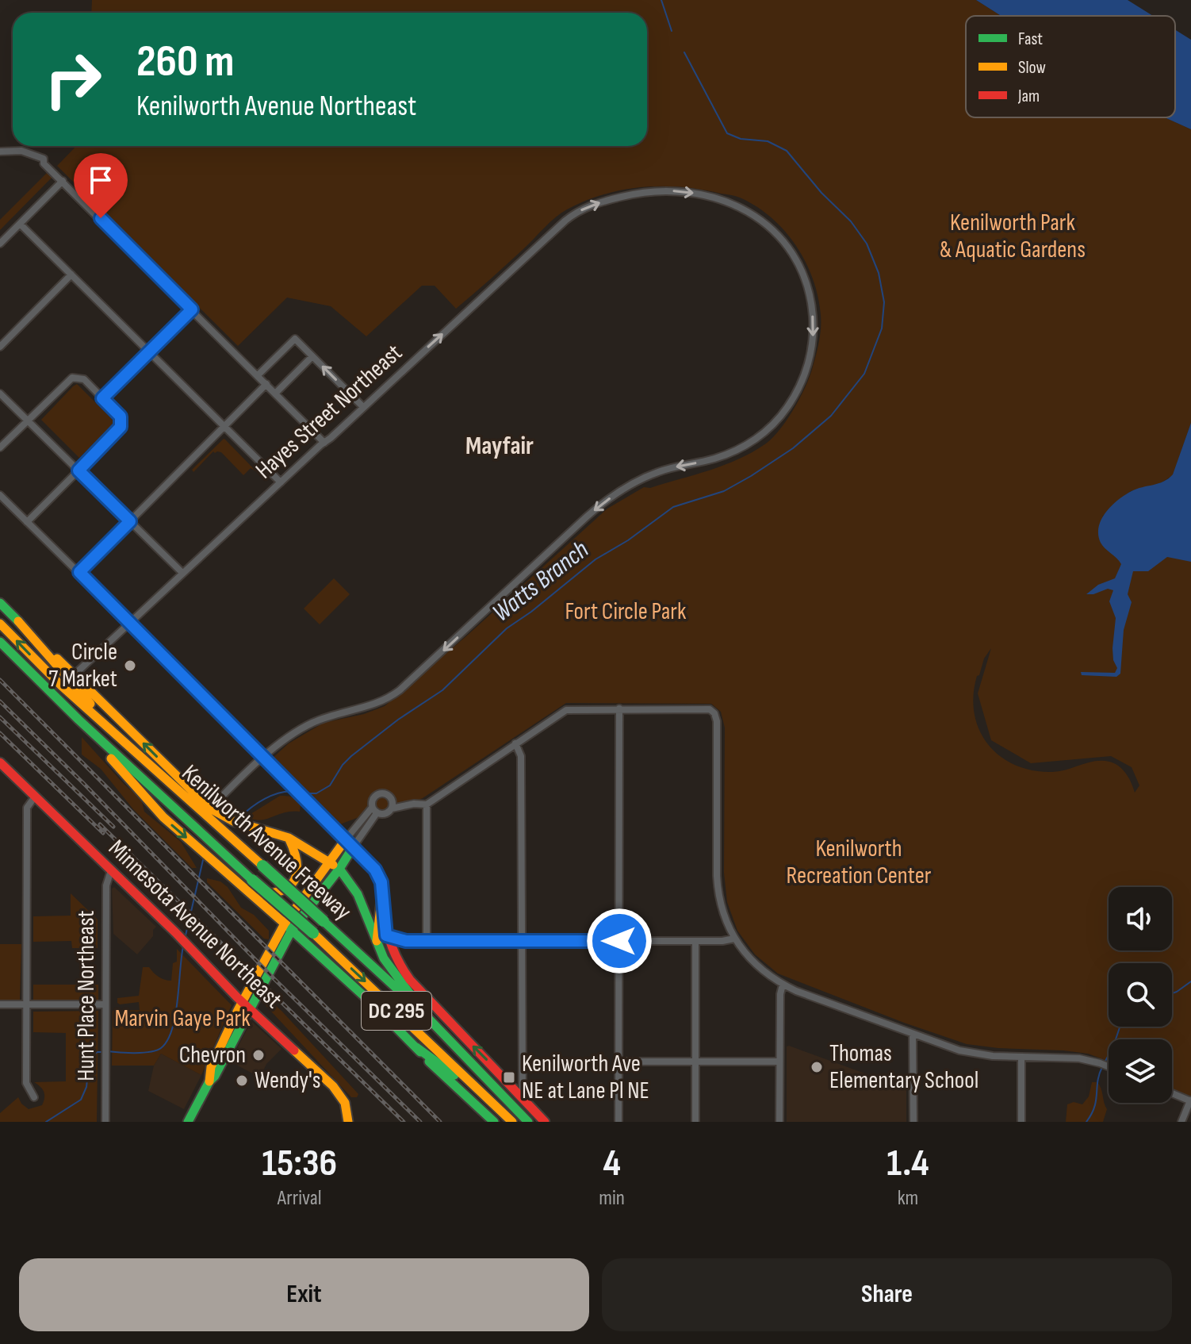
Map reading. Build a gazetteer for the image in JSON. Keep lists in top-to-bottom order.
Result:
{
  "streets": {
    "main road": ["Kenilworth Avenue Freeway", "Minnesota Avenue Northeast", "DC 295"],
    "street": ["Hayes Street Northeast", "Hunt Place Northeast"]
  },
  "crossings": [
    ["Minnesota Avenue Northeast", "Hunt Place Northeast"]
  ],
  "districts": ["Mayfair"],
  "water": ["Watts Branch"],
  "parks": [
    "Kenilworth Park & Aquatic Gardens",
    "Fort Circle Park",
    "Kenilworth Recreation Center",
    "Marvin Gaye Park"
  ],
  "places": {
    "other": [
      "Circle 7 Market",
      "Chevron",
      "Thomas Elementary School",
      "Wendy's"
    ],
    "transit": ["Kenilworth Ave NE at Lane Pl NE"]
  },
  "legend": ["Fast", "Slow", "Jam"],
  "page": {
    "turn": ["260 m", "Kenilworth Avenue Northeast"],
    "eta": [
      "15:36",
      "Arrival",
      "4",
      "min",
      "1.4",
      "km"
    ],
    "buttons": ["Exit", "Share"]
  }
}
